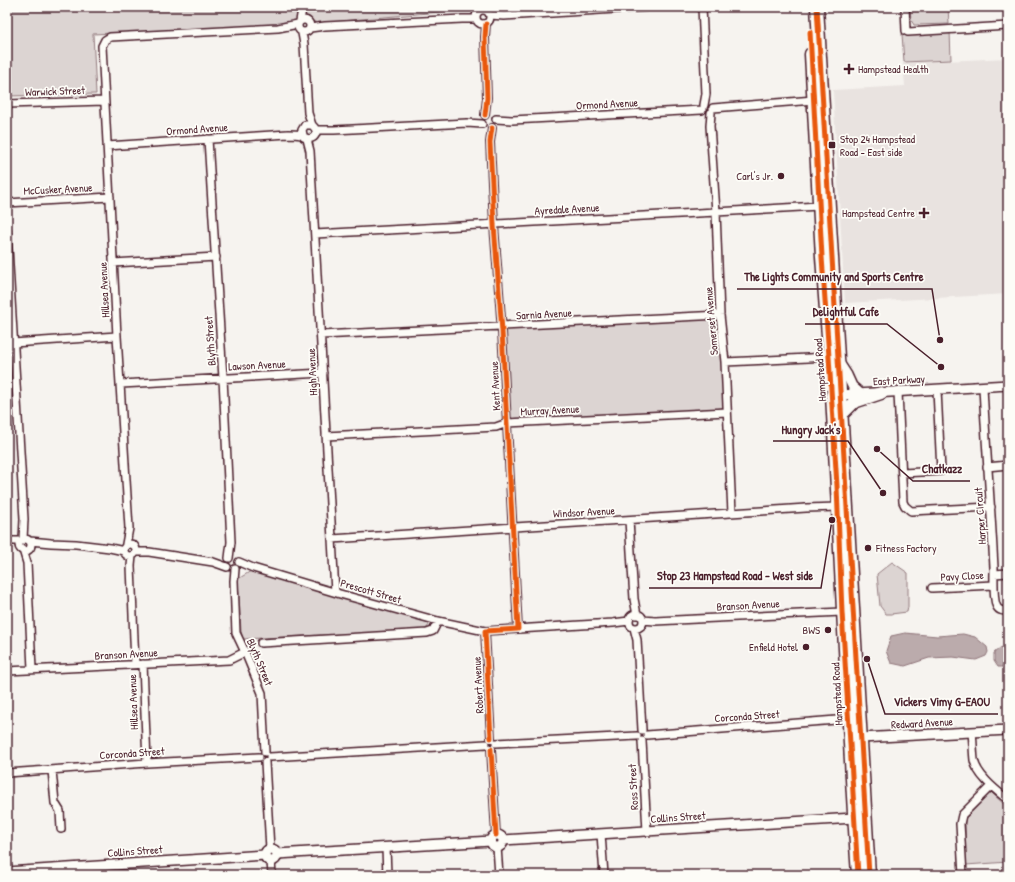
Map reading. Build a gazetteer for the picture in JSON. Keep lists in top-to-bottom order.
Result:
{
  "streets": {
    "highway": ["Hampstead Road"],
    "street": [
      "Warwick Street",
      "Ormond Avenue",
      "McCusker Avenue",
      "Ayredale Avenue",
      "Hillsea Avenue",
      "Sarnia Avenue",
      "Somerset Avenue",
      "Blyth Street",
      "Lawson Avenue",
      "High Avenue",
      "East Parkway",
      "Kent Avenue",
      "Murray Avenue",
      "Windsor Avenue",
      "Harper Circuit",
      "Pavy Close",
      "Prescott Street",
      "Branson Avenue",
      "Robert Avenue",
      "Corconda Street",
      "Redward Avenue",
      "Ross Street",
      "Collins Street"
    ]
  },
  "crossings": [
    ["Warwick Street", "Hillsea Avenue"],
    ["Ormond Avenue", "Hillsea Avenue"],
    ["Ormond Avenue", "Somerset Avenue"],
    ["Ormond Avenue", "Blyth Street"],
    ["Ormond Avenue", "Hampstead Road"],
    ["Ormond Avenue", "High Avenue"],
    ["Ormond Avenue", "Kent Avenue"],
    ["McCusker Avenue", "Hillsea Avenue"],
    ["Ayredale Avenue", "Somerset Avenue"],
    ["Ayredale Avenue", "Hampstead Road"],
    ["Ayredale Avenue", "High Avenue"],
    ["Ayredale Avenue", "Kent Avenue"],
    ["Hillsea Avenue", "Lawson Avenue"],
    ["Hillsea Avenue", "High Avenue"],
    ["Hillsea Avenue", "Prescott Street"],
    ["Hillsea Avenue", "Branson Avenue"],
    ["Hillsea Avenue", "Corconda Street"],
    ["Sarnia Avenue", "Somerset Avenue"],
    ["Sarnia Avenue", "High Avenue"],
    ["Sarnia Avenue", "Kent Avenue"],
    ["Somerset Avenue", "Murray Avenue"],
    ["Somerset Avenue", "Windsor Avenue"],
    ["Blyth Street", "Lawson Avenue"],
    ["Blyth Street", "Prescott Street"],
    ["Blyth Street", "Branson Avenue"],
    ["Blyth Street", "Corconda Street"],
    ["Blyth Street", "Collins Street"],
    ["Lawson Avenue", "High Avenue"],
    ["Hampstead Road", "East Parkway"],
    ["Hampstead Road", "Windsor Avenue"],
    ["Hampstead Road", "Branson Avenue"],
    ["Hampstead Road", "Corconda Street"],
    ["Hampstead Road", "Redward Avenue"],
    ["Hampstead Road", "Collins Street"],
    ["High Avenue", "Murray Avenue"],
    ["High Avenue", "Windsor Avenue"],
    ["High Avenue", "Prescott Street"],
    ["East Parkway", "Harper Circuit"],
    ["Kent Avenue", "Murray Avenue"],
    ["Kent Avenue", "Windsor Avenue"],
    ["Kent Avenue", "Branson Avenue"],
    ["Harper Circuit", "Pavy Close"],
    ["Prescott Street", "Branson Avenue"],
    ["Prescott Street", "Robert Avenue"],
    ["Branson Avenue", "Robert Avenue"],
    ["Robert Avenue", "Corconda Street"],
    ["Robert Avenue", "Collins Street"],
    ["Corconda Street", "Ross Street"],
    ["Ross Street", "Collins Street"]
  ],
  "places": {
    "health": ["Hampstead Health", "Hampstead Centre"],
    "transit": ["Stop 24 Hampstead Road - East side"],
    "other": [
      "Carl's Jr.",
      "The Lights Community and Sports Centre",
      "Delightful Cafe",
      "Chatkazz",
      "Hungry Jack's",
      "Stop 23 Hampstead Road - West side",
      "Fitness Factory",
      "BWS",
      "Enfield Hotel",
      "Vickers Vimy G-EAOU"
    ]
  }
}
